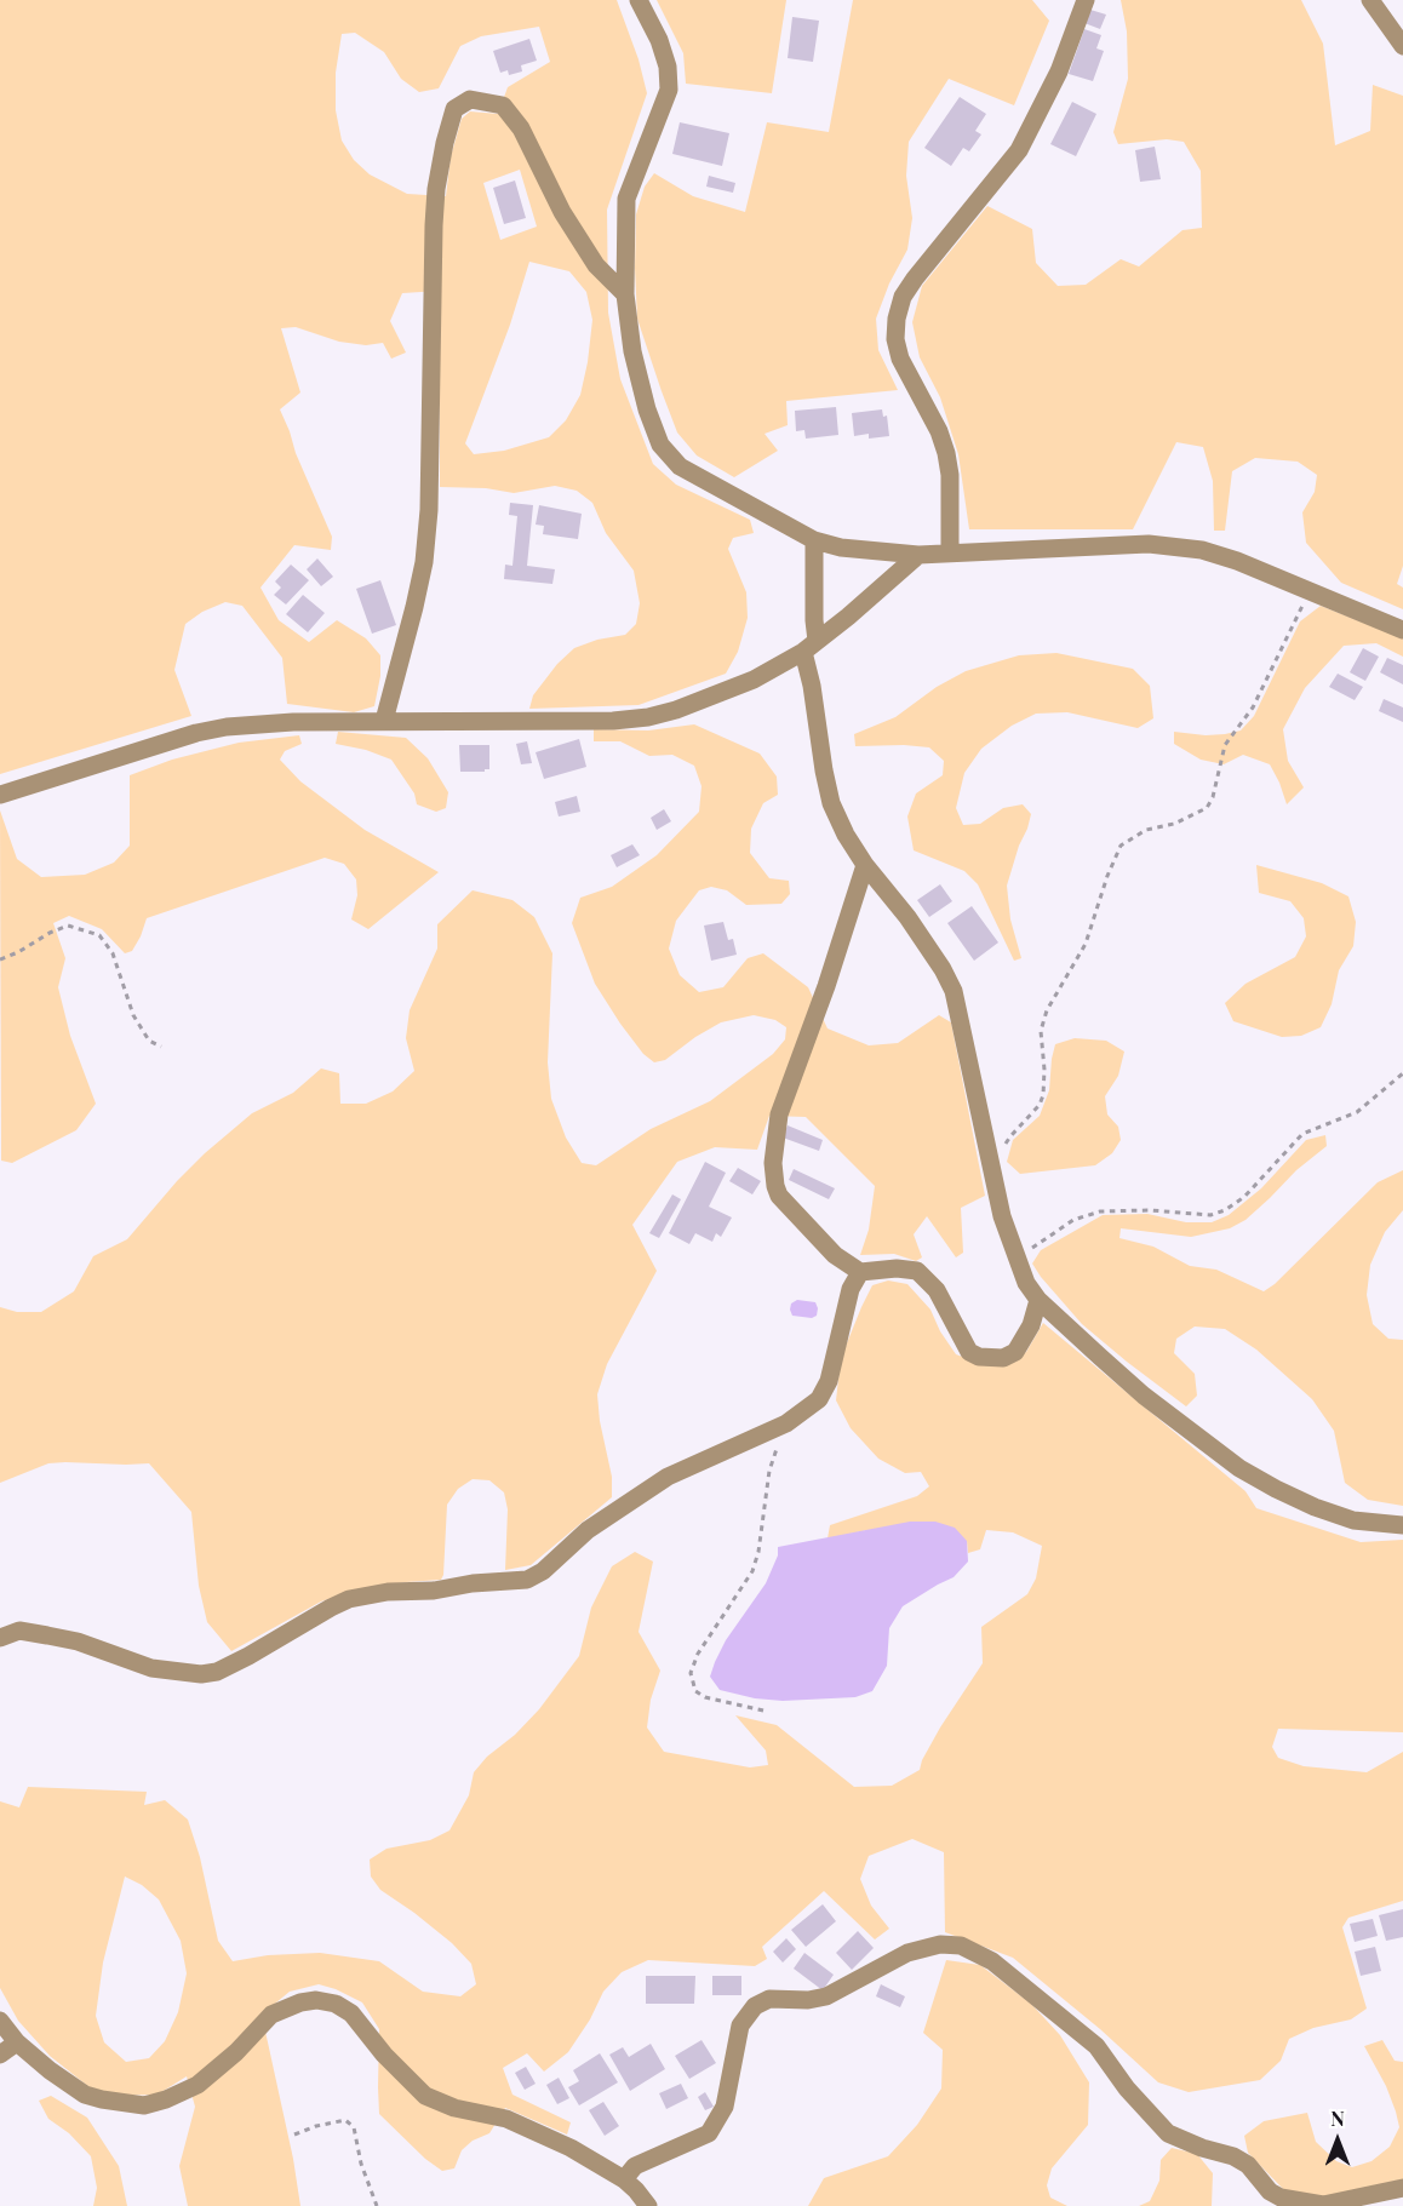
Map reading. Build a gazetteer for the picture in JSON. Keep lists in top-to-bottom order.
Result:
{
  "north": "top"
}
